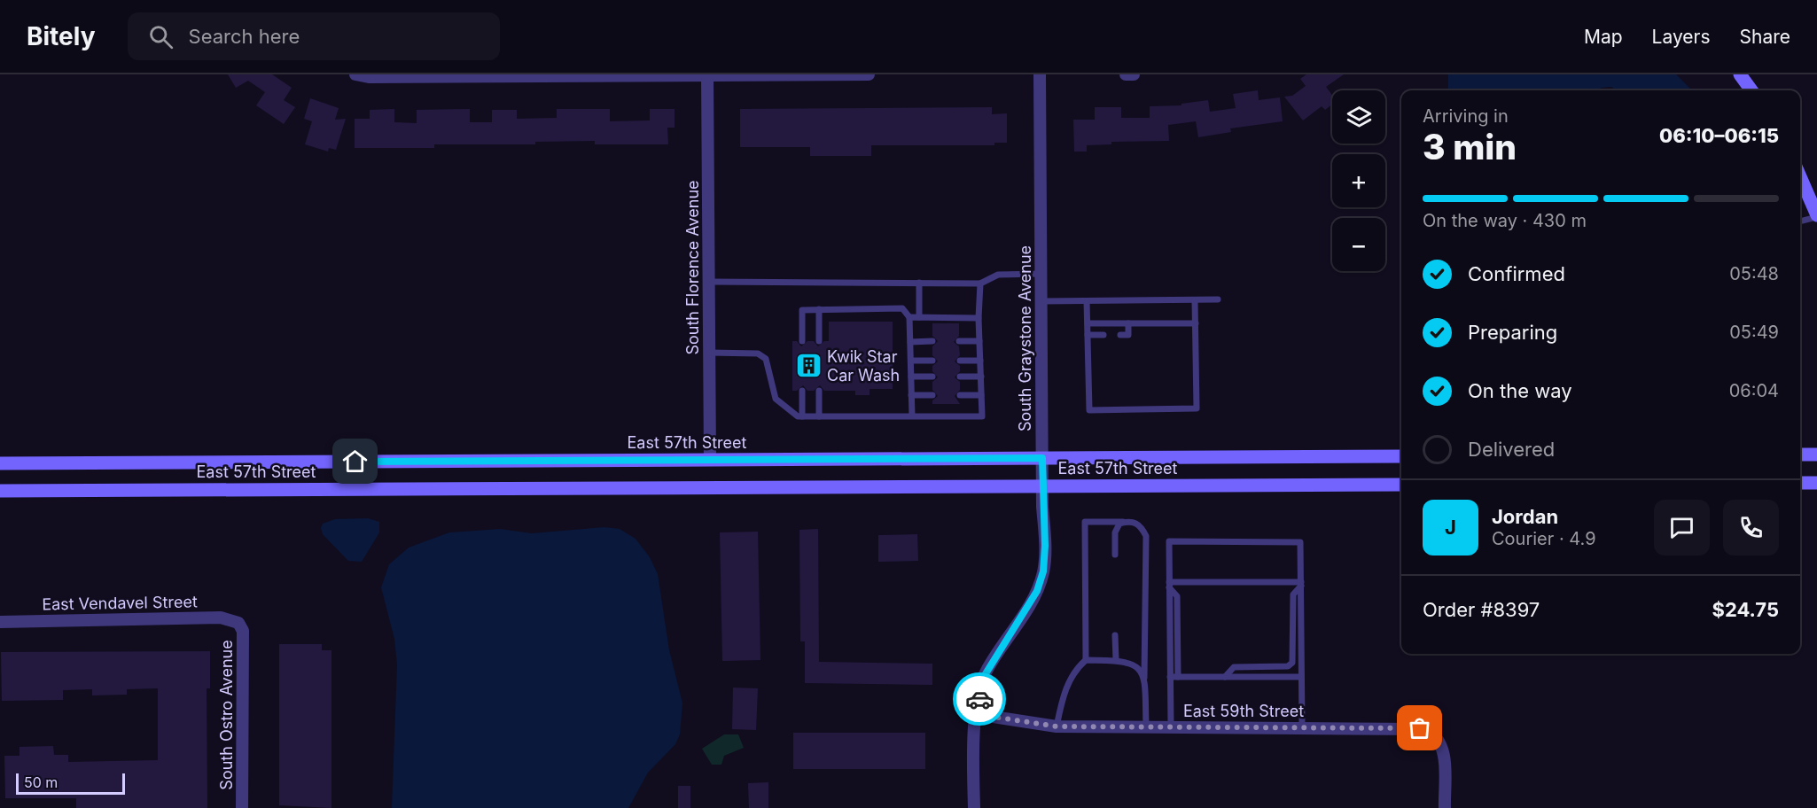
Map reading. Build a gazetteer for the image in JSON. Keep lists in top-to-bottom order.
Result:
{
  "streets": {
    "main road": ["East 57th Street"],
    "street": [
      "South Florence Avenue",
      "South Graystone Avenue",
      "East Vendavel Street",
      "East 59th Street",
      "South Ostro Avenue"
    ]
  },
  "crossings": [
    ["South Florence Avenue", "East 57th Street"],
    ["South Graystone Avenue", "East 57th Street"],
    ["South Graystone Avenue", "East 59th Street"],
    ["East Vendavel Street", "South Ostro Avenue"]
  ],
  "places": {
    "building": ["Kwik Star Car Wash"]
  },
  "scale_bar": "50 m",
  "page": {
    "header": "Bitely",
    "search": "Search here",
    "nav": ["Map", "Layers", "Share"],
    "map_buttons": ["+", "−"],
    "heading": ["3 min", "Arriving in", "06:10–06:15"],
    "panel": [
      "Jordan",
      "Courier · 4.9",
      "Order #8397",
      "$24.75"
    ],
    "bar": "On the way · 430 m",
    "list": [
      ["Confirmed", "05:48"],
      ["Preparing", "05:49"],
      ["On the way", "06:04"],
      "Delivered"
    ],
    "round": "J",
    "scale": "50 m"
  }
}
